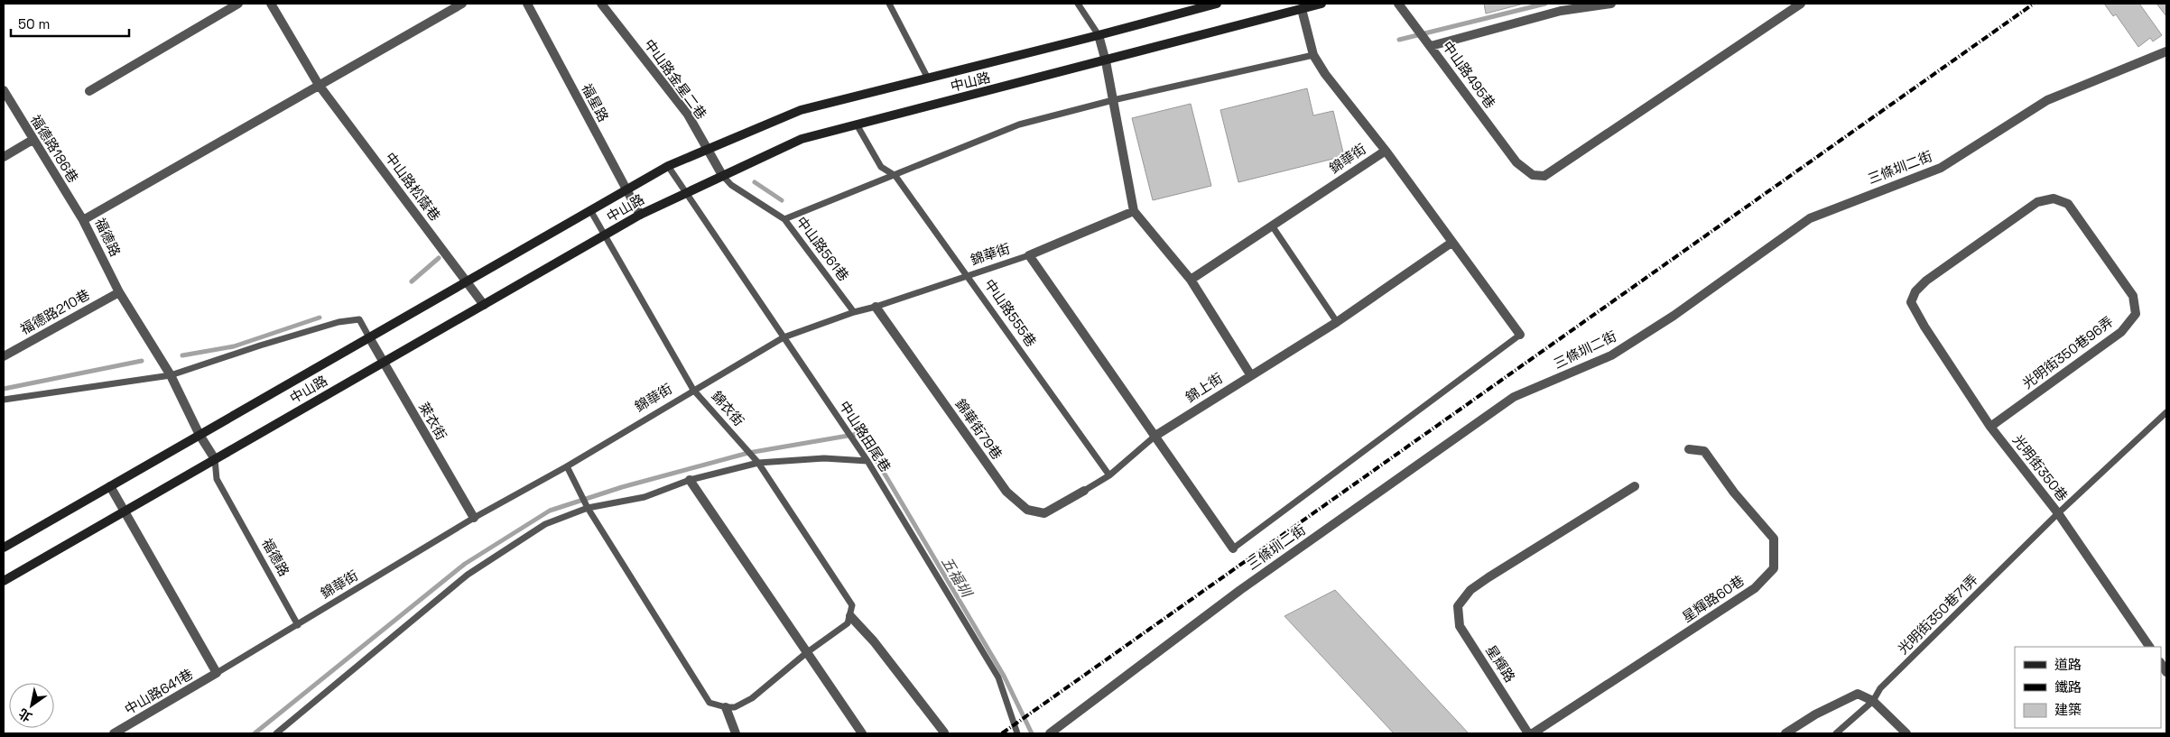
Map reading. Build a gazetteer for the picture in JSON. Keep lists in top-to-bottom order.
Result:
{
  "streets": {
    "street": [
      "中山路495巷",
      "中山路金星二巷",
      "中山路",
      "福星路",
      "福德路186巷",
      "錦華街",
      "三條圳二街",
      "中山路松蔭巷",
      "福德路",
      "福德路210巷",
      "光明街350巷96弄",
      "錦上街",
      "錦衣街",
      "萊衣街",
      "錦華街79巷",
      "光明街350巷",
      "星輝路60巷",
      "星輝路",
      "中山路641巷"
    ],
    "lane": [
      "中山路561巷",
      "中山路555巷",
      "中山路田尾巷",
      "光明街350巷71弄"
    ]
  },
  "crossings": [
    ["中山路金星二巷", "中山路"],
    ["中山路金星二巷", "中山路561巷"],
    ["中山路", "福星路"],
    ["中山路", "中山路松蔭巷"],
    ["中山路", "福德路"],
    ["中山路", "中山路561巷"],
    ["中山路", "中山路555巷"],
    ["中山路", "錦衣街"],
    ["中山路", "萊衣街"],
    ["中山路", "中山路田尾巷"],
    ["福德路186巷", "福德路"],
    ["錦華街", "福德路"],
    ["錦華街", "中山路561巷"],
    ["錦華街", "中山路555巷"],
    ["錦華街", "錦衣街"],
    ["錦華街", "萊衣街"],
    ["錦華街", "錦華街79巷"],
    ["錦華街", "中山路田尾巷"],
    ["錦華街", "中山路641巷"],
    ["中山路松蔭巷", "福德路"],
    ["福德路", "福德路210巷"],
    ["光明街350巷96弄", "光明街350巷"],
    ["光明街350巷", "光明街350巷71弄"]
  ],
  "water": ["五福圳"],
  "legend": ["道路", "鐵路", "建築"],
  "scale_bar": "50 m",
  "north": "bottom left"
}
